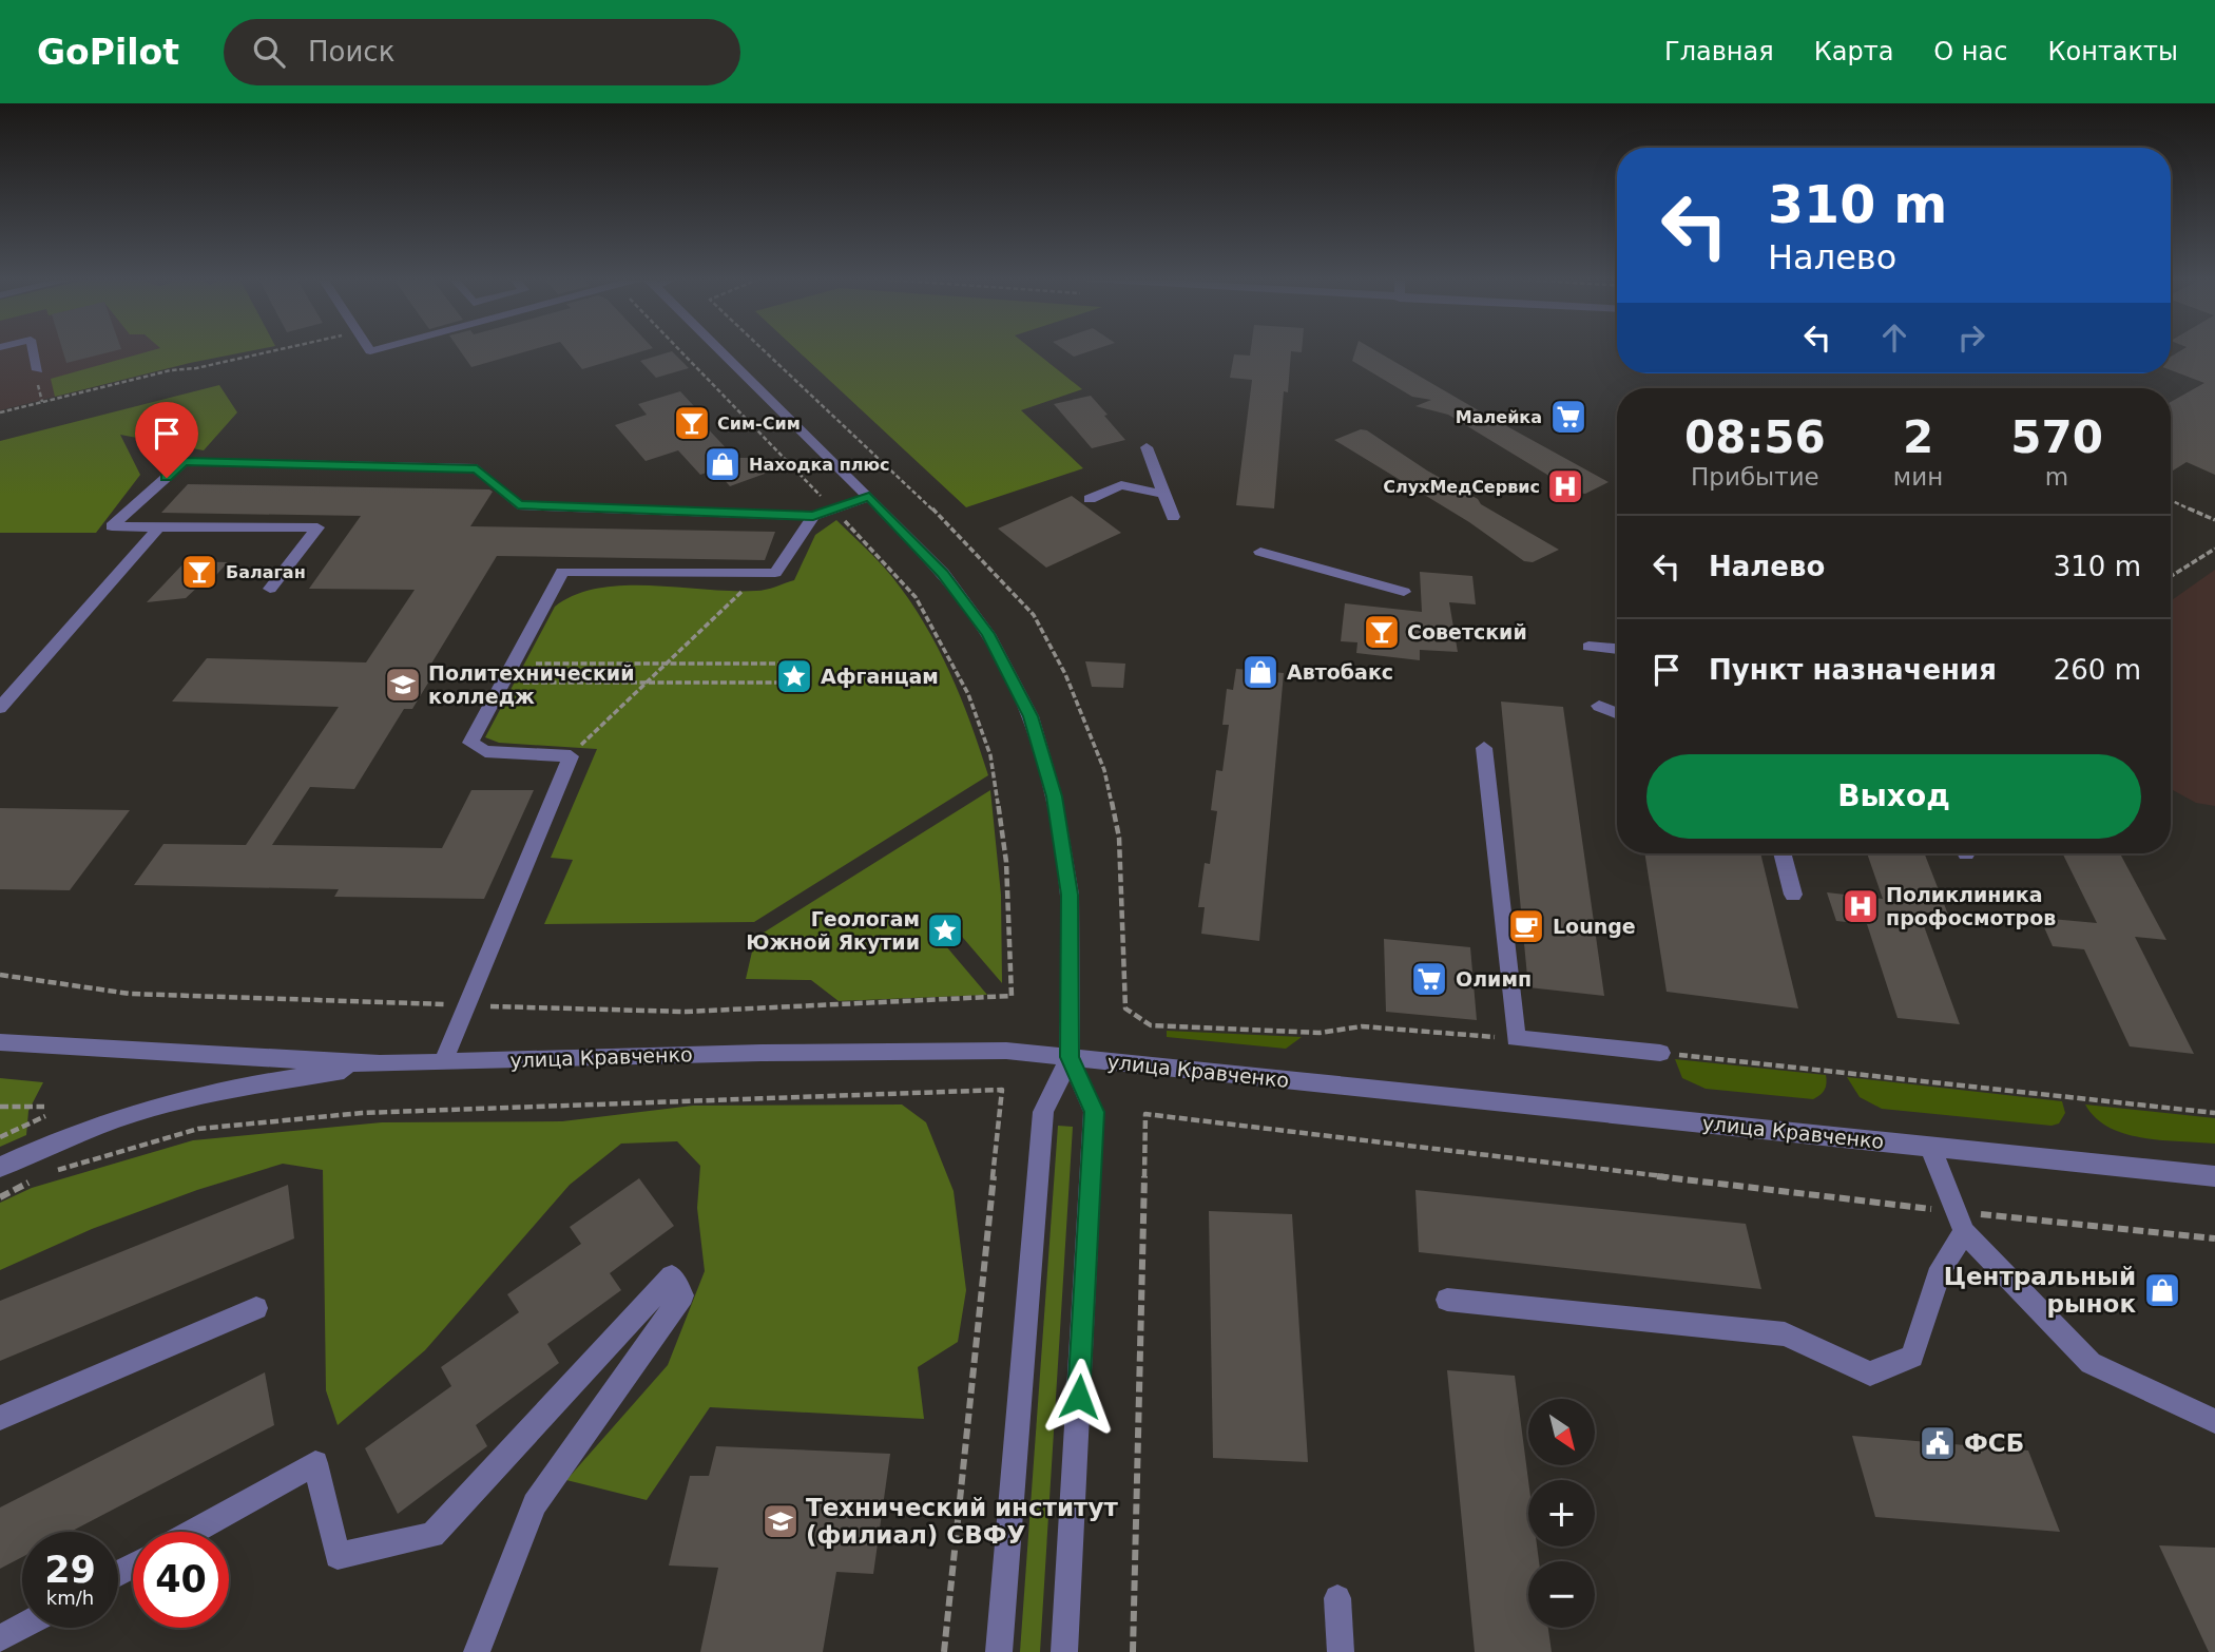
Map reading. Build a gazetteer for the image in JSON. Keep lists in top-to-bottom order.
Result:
{
  "streets": {
    "street": ["улица Кравченко"]
  },
  "places": {
    "supermarket": ["Малейка", "Олимп"],
    "bar": ["Сим-Сим", "Балаган", "Советский"],
    "shop": ["Находка плюс", "Автобакс", "Центральный рынок"],
    "hospital": ["СлухМедСервис", "Поликлиника профосмотров"],
    "place": ["Афганцам", "Геологам Южной Якутии"],
    "school or university": ["Политехнический колледж", "Технический институт (филиал) СВФУ"],
    "cafe": ["Lounge"],
    "public building": ["ФСБ"]
  },
  "north": "bottom right",
  "page": {
    "header": "GoPilot",
    "search": "Поиск",
    "nav": [
      "Главная",
      "Карта",
      "О нас",
      "Контакты"
    ],
    "turn": ["310 m", "Налево"],
    "eta": [
      "08:56",
      "Прибытие",
      "2",
      "мин",
      "570",
      "m"
    ],
    "list": [
      {
        "name": "Налево",
        "value": "310 m"
      },
      {
        "name": "Пункт назначения",
        "value": "260 m"
      }
    ],
    "buttons": "Выход",
    "map_buttons": ["+", "−"],
    "speed": "29 km/h",
    "limit": "40"
  }
}
